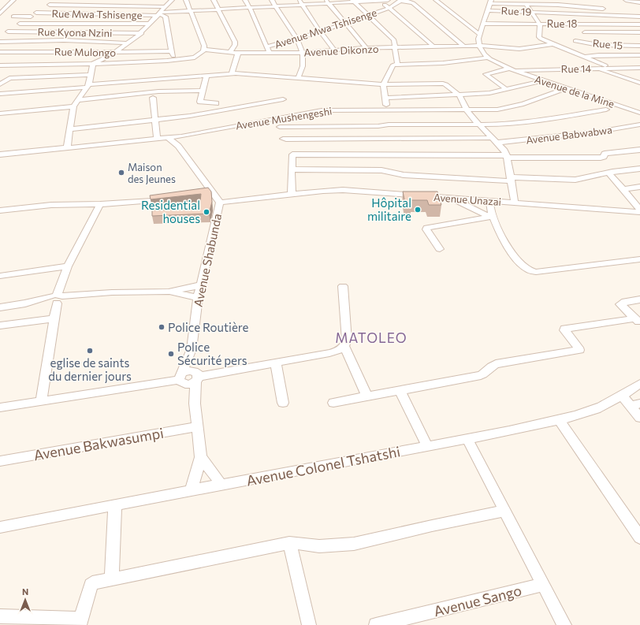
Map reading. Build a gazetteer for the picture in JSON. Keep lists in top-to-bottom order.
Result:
{
  "streets": {
    "street": [
      "Rue 19",
      "Rue Mwa Tshisenge",
      "Rue 18",
      "Avenue Mwa Tshisenge",
      "Rue Kyona Nzini",
      "Rue 15",
      "Avenue Dikonzo",
      "Rue Mulongo",
      "Rue 14",
      "Avenue de la Mine",
      "Avenue Mushengeshi",
      "Avenue Babwabwa",
      "Avenue Unazai",
      "Avenue Shabunda",
      "Avenue Bakwasumpi",
      "Avenue Colonel Tshatshi",
      "Avenue Sango"
    ]
  },
  "crossings": [
    ["Rue Mwa Tshisenge", "Avenue Mwa Tshisenge"],
    ["Avenue Mwa Tshisenge", "Avenue Dikonzo"],
    ["Rue 14", "Avenue de la Mine"],
    ["Avenue de la Mine", "Avenue Mushengeshi"],
    ["Avenue Mushengeshi", "Avenue Shabunda"],
    ["Avenue Unazai", "Avenue Shabunda"]
  ],
  "districts": ["MATOLEO"],
  "places": [
    "Maison des Jeunes",
    "Hôpital militaire",
    "Residential houses",
    "Police Routière",
    "eglise de saints du dernier jours",
    "Police Sécurité pers"
  ],
  "north": "top"
}
